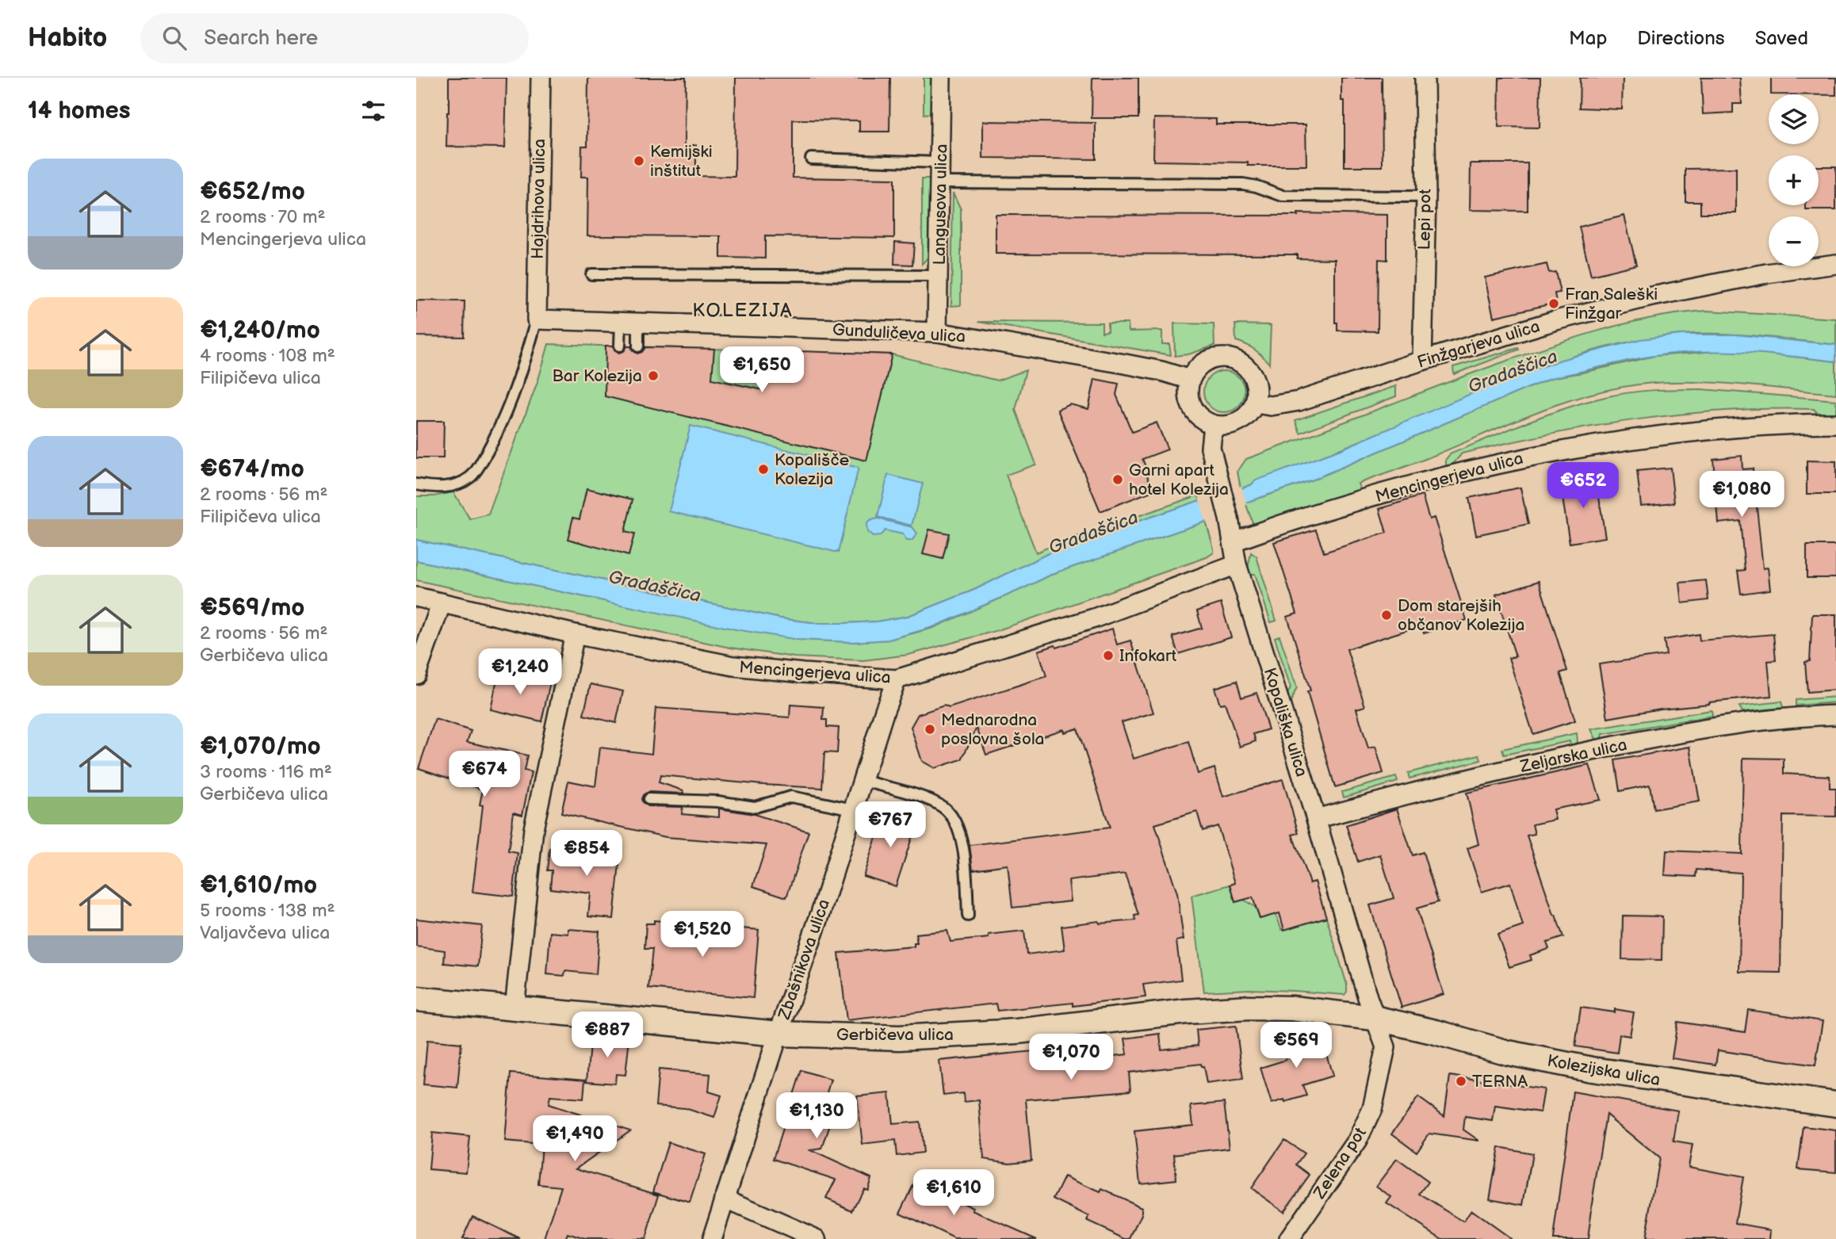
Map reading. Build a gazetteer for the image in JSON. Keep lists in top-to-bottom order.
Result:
{
  "streets": {
    "street": [
      "Hajdrihova ulica",
      "Langusova ulica",
      "Lepi pot",
      "Gunduličeva ulica",
      "Finžgarjeva ulica",
      "Mencingerjeva ulica",
      "Kopališka ulica",
      "Zeljarska ulica",
      "Zbašnikova ulica",
      "Gerbičeva ulica",
      "Kolezijska ulica",
      "Zelena pot"
    ]
  },
  "crossings": [
    ["Hajdrihova ulica", "Gunduličeva ulica"],
    ["Langusova ulica", "Gunduličeva ulica"],
    ["Lepi pot", "Finžgarjeva ulica"],
    ["Gunduličeva ulica", "Finžgarjeva ulica"],
    ["Gunduličeva ulica", "Kopališka ulica"],
    ["Finžgarjeva ulica", "Kopališka ulica"],
    ["Mencingerjeva ulica", "Kopališka ulica"],
    ["Mencingerjeva ulica", "Zbašnikova ulica"],
    ["Kopališka ulica", "Zeljarska ulica"],
    ["Kopališka ulica", "Gerbičeva ulica"],
    ["Kopališka ulica", "Kolezijska ulica"],
    ["Kopališka ulica", "Zelena pot"],
    ["Zbašnikova ulica", "Gerbičeva ulica"],
    ["Gerbičeva ulica", "Kolezijska ulica"],
    ["Gerbičeva ulica", "Zelena pot"],
    ["Kolezijska ulica", "Zelena pot"]
  ],
  "districts": ["KOLEZIJA"],
  "water": ["Gradaščica"],
  "places": [
    "Kemijski inštitut",
    "Fran Saleški Finžgar",
    "Bar Kolezija",
    "Kopališče Kolezija",
    "Garni apart hotel Kolezija",
    "Dom starejših občanov Kolezija",
    "Infokart",
    "Mednarodna poslovna šola",
    "TERNA"
  ],
  "page": {
    "header": "Habito",
    "search": "Search here",
    "nav": ["Map", "Directions", "Saved"],
    "heading": "14 homes",
    "map_buttons": ["+", "−"],
    "list": [
      {
        "name": "€652/mo",
        "note": "2 rooms · 70 m² · Mencingerjeva ulica"
      },
      {
        "name": "€1,240/mo",
        "note": "4 rooms · 108 m² · Filipičeva ulica"
      },
      {
        "name": "€674/mo",
        "note": "2 rooms · 56 m² · Filipičeva ulica"
      },
      {
        "name": "€569/mo",
        "note": "2 rooms · 56 m² · Gerbičeva ulica"
      },
      {
        "name": "€1,070/mo",
        "note": "3 rooms · 116 m² · Gerbičeva ulica"
      },
      {
        "name": "€1,610/mo",
        "note": "5 rooms · 138 m² · Valjavčeva ulica"
      }
    ],
    "price": [
      "€1,650",
      "€652",
      "€1,080",
      "€1,240",
      "€674",
      "€767",
      "€854",
      "€1,520",
      "€887",
      "€569",
      "€1,070",
      "€1,130",
      "€1,490",
      "€1,610"
    ]
  }
}
